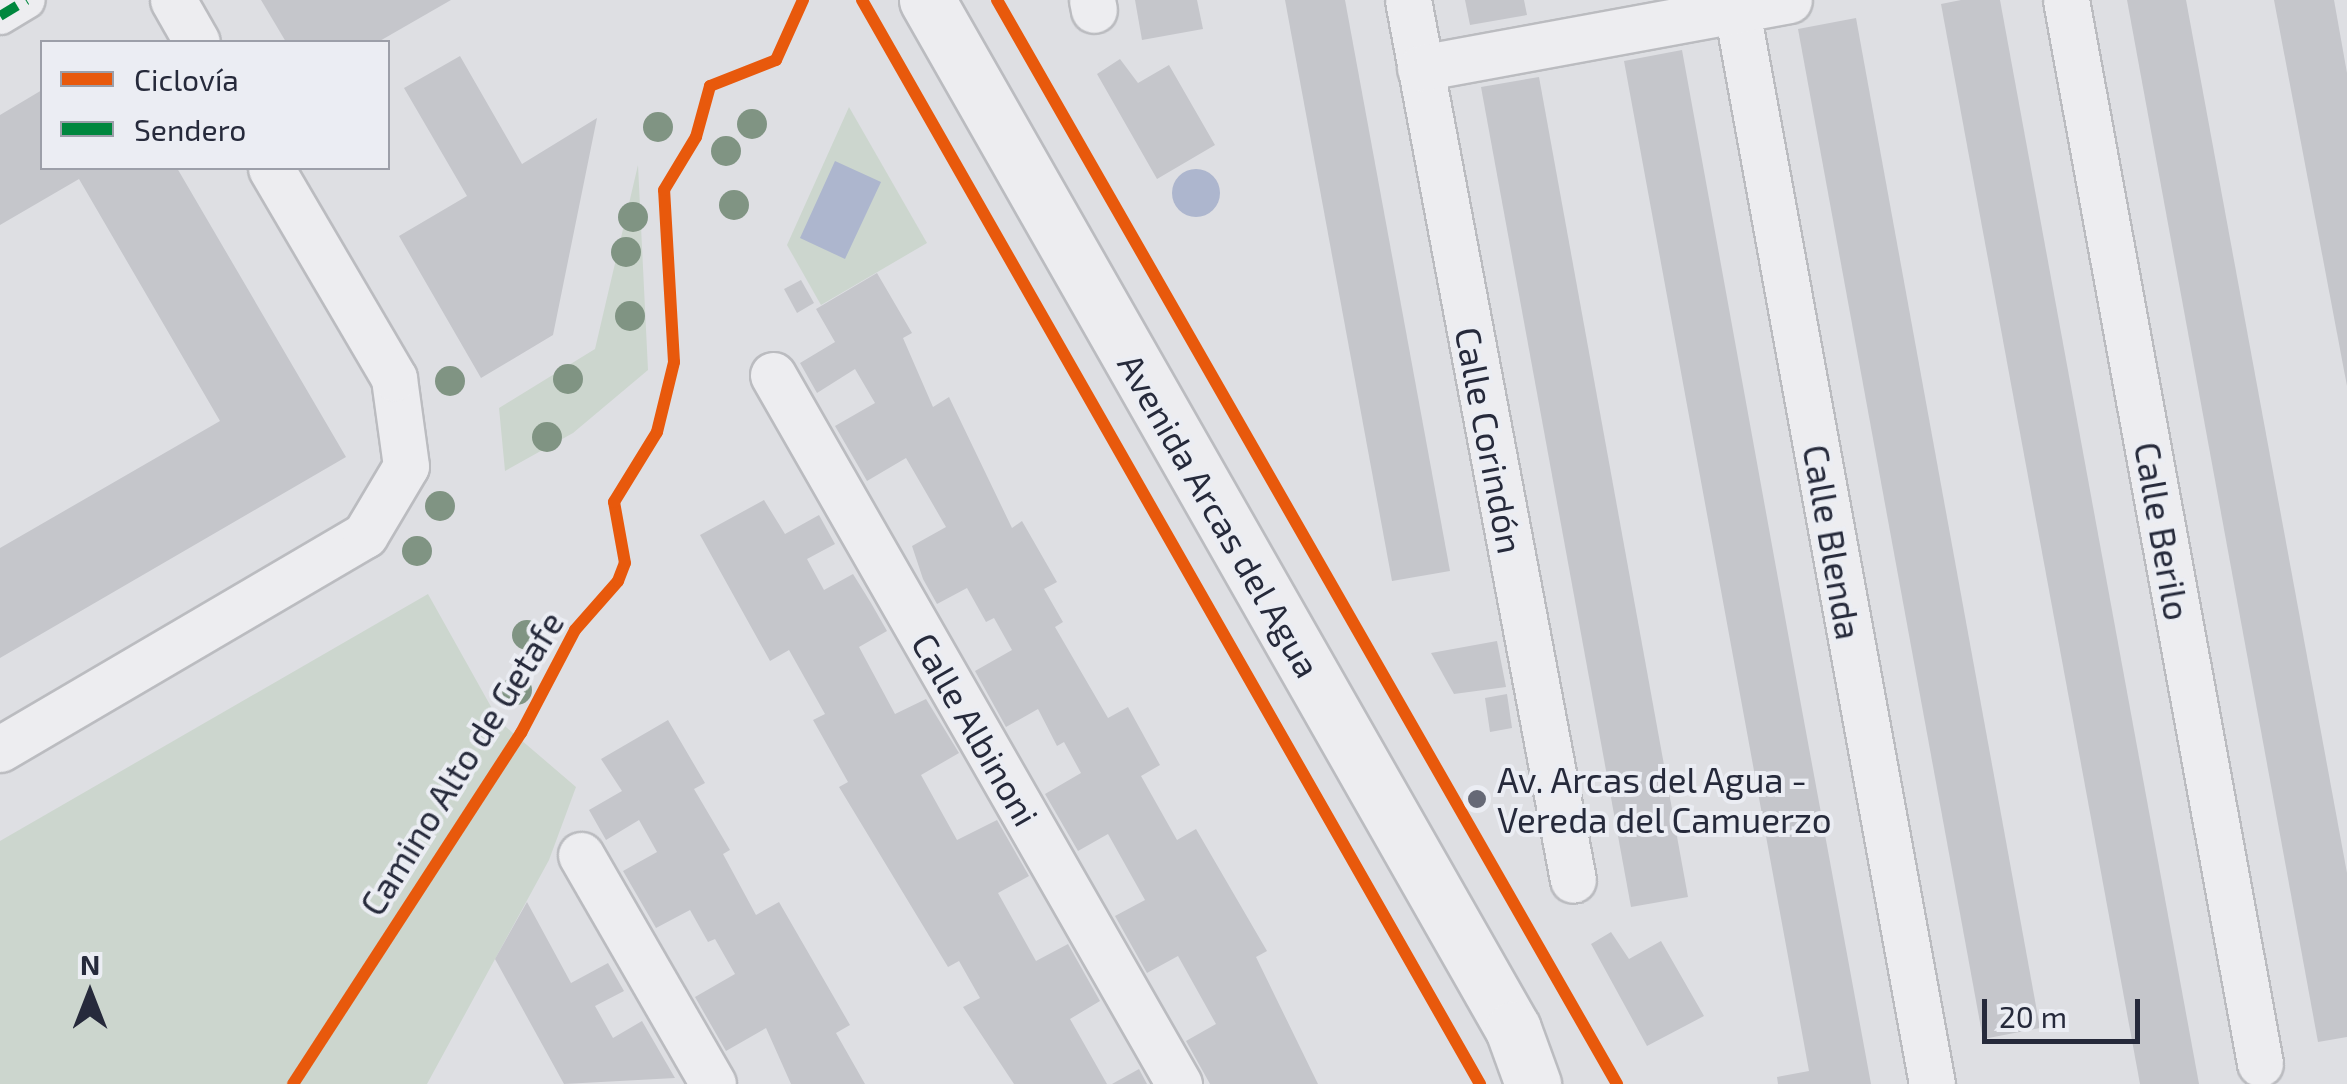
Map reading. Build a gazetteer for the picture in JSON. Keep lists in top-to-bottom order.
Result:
{
  "streets": {
    "street": [
      "Calle Corindón",
      "Avenida Arcas del Agua",
      "Calle Berilo",
      "Calle Blenda",
      "Calle Albinoni"
    ],
    "cycle path": ["Camino Alto de Getafe"]
  },
  "places": ["Av. Arcas del Agua - Vereda del Camuerzo"],
  "legend": ["Ciclovía", "Sendero"],
  "scale_bar": "20 m",
  "north": "top"
}
